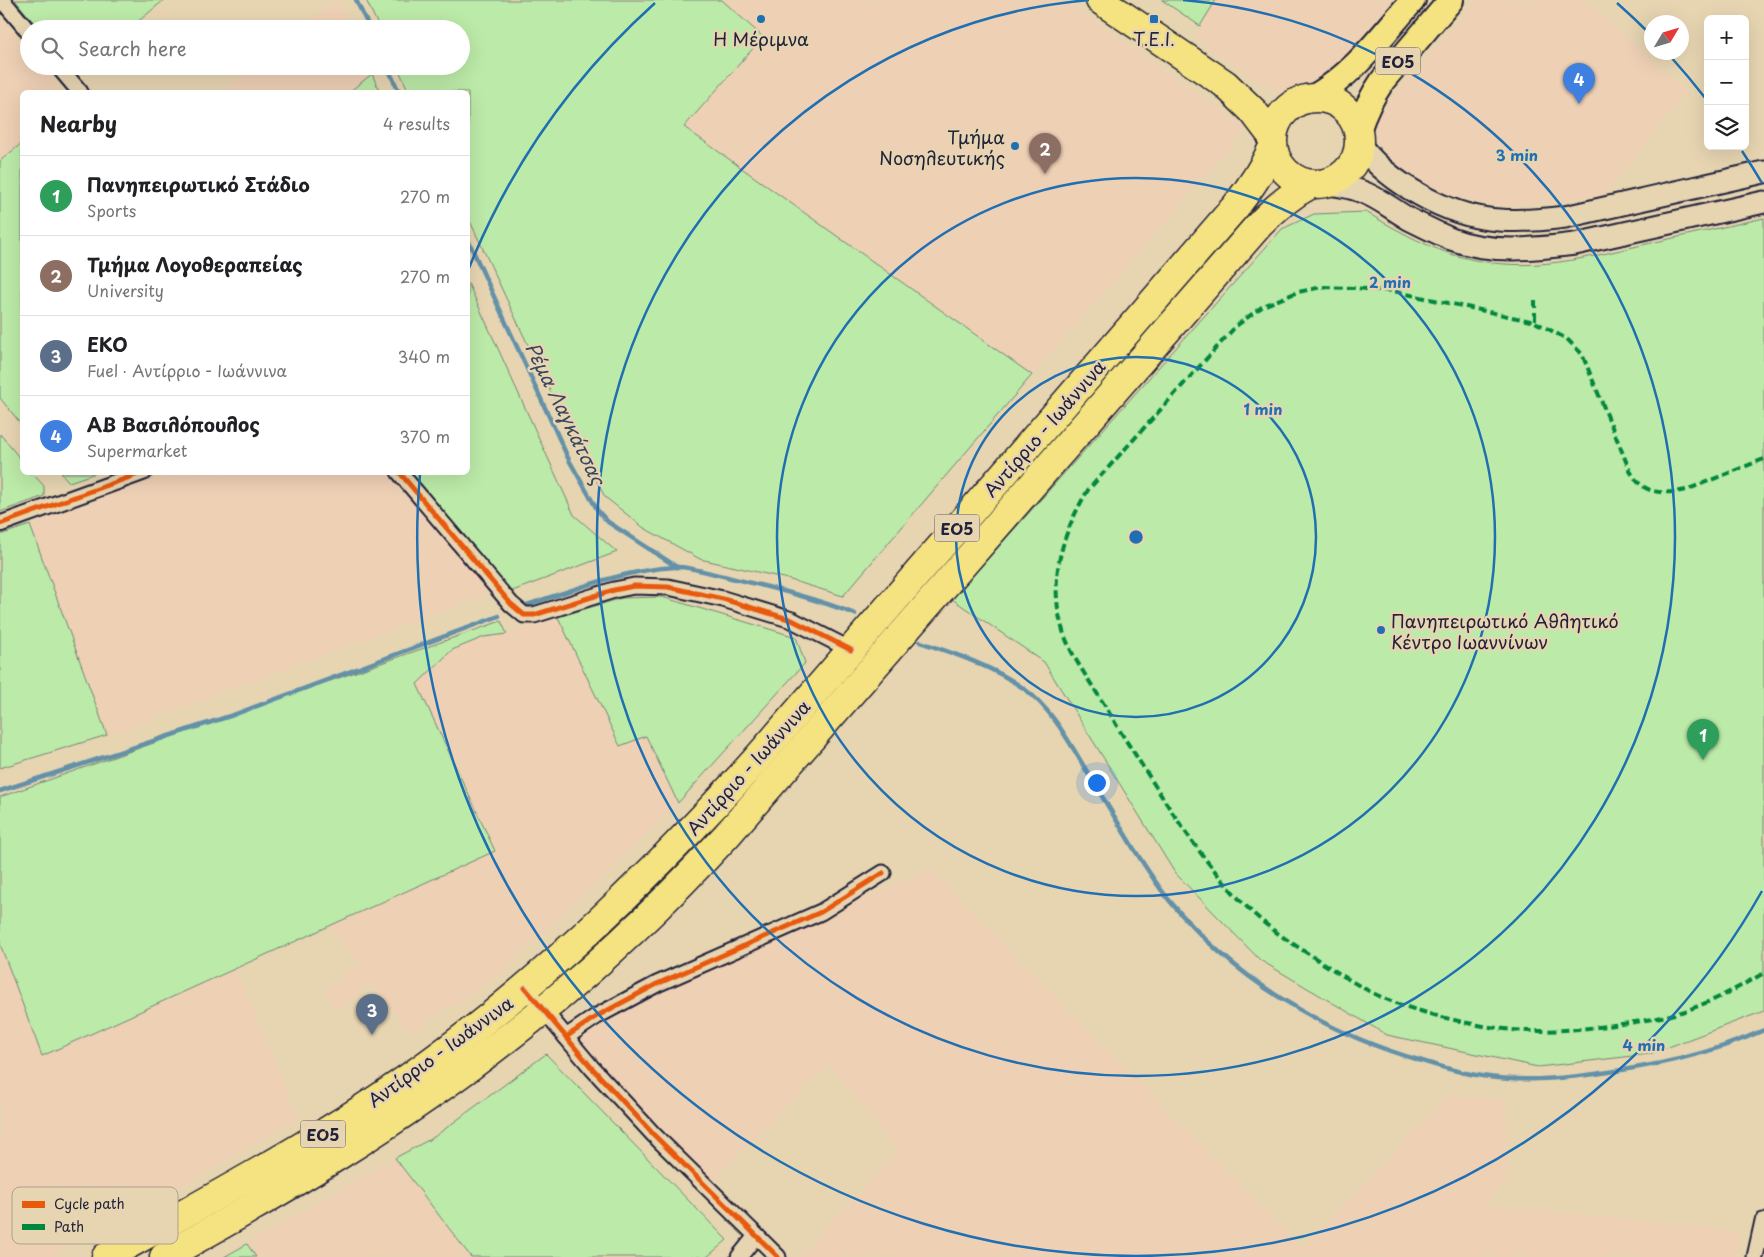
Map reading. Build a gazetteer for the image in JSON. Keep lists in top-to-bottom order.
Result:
{
  "streets": {
    "highway": ["ΕΟ5", "Αντίρριο - Ιωάννινα"]
  },
  "crossings": [
    ["ΕΟ5", "Αντίρριο - Ιωάννινα"]
  ],
  "water": ["Ρέμα Λαγκάτσας"],
  "places": {
    "other": ["Η Μέριμνα", "Τμήμα Νοσηλευτικής", "Πανηπειρωτικό Αθλητικό Κέντρο Ιωαννίνων"],
    "transit": ["Τ.Ε.Ι."]
  },
  "legend": ["Cycle path", "Path"],
  "north": "top right",
  "page": {
    "map_buttons": ["+", "−"],
    "search": "Search here",
    "pins": [
      "4",
      "2",
      "1",
      "3"
    ],
    "heading": ["Nearby", "4 results"],
    "list": [
      {
        "mark": "1",
        "name": "Πανηπειρωτικό Στάδιο",
        "note": "Sports",
        "value": "270 m"
      },
      {
        "mark": "2",
        "name": "Τμήμα Λογοθεραπείας",
        "note": "University",
        "value": "270 m"
      },
      {
        "mark": "3",
        "name": "EKO",
        "note": "Fuel · Αντίρριο - Ιωάννινα",
        "value": "340 m"
      },
      {
        "mark": "4",
        "name": "ΑΒ Βασιλόπουλος",
        "note": "Supermarket",
        "value": "370 m"
      }
    ]
  },
  "rings": [
    "3 min",
    "2 min",
    "1 min",
    "4 min"
  ]
}
